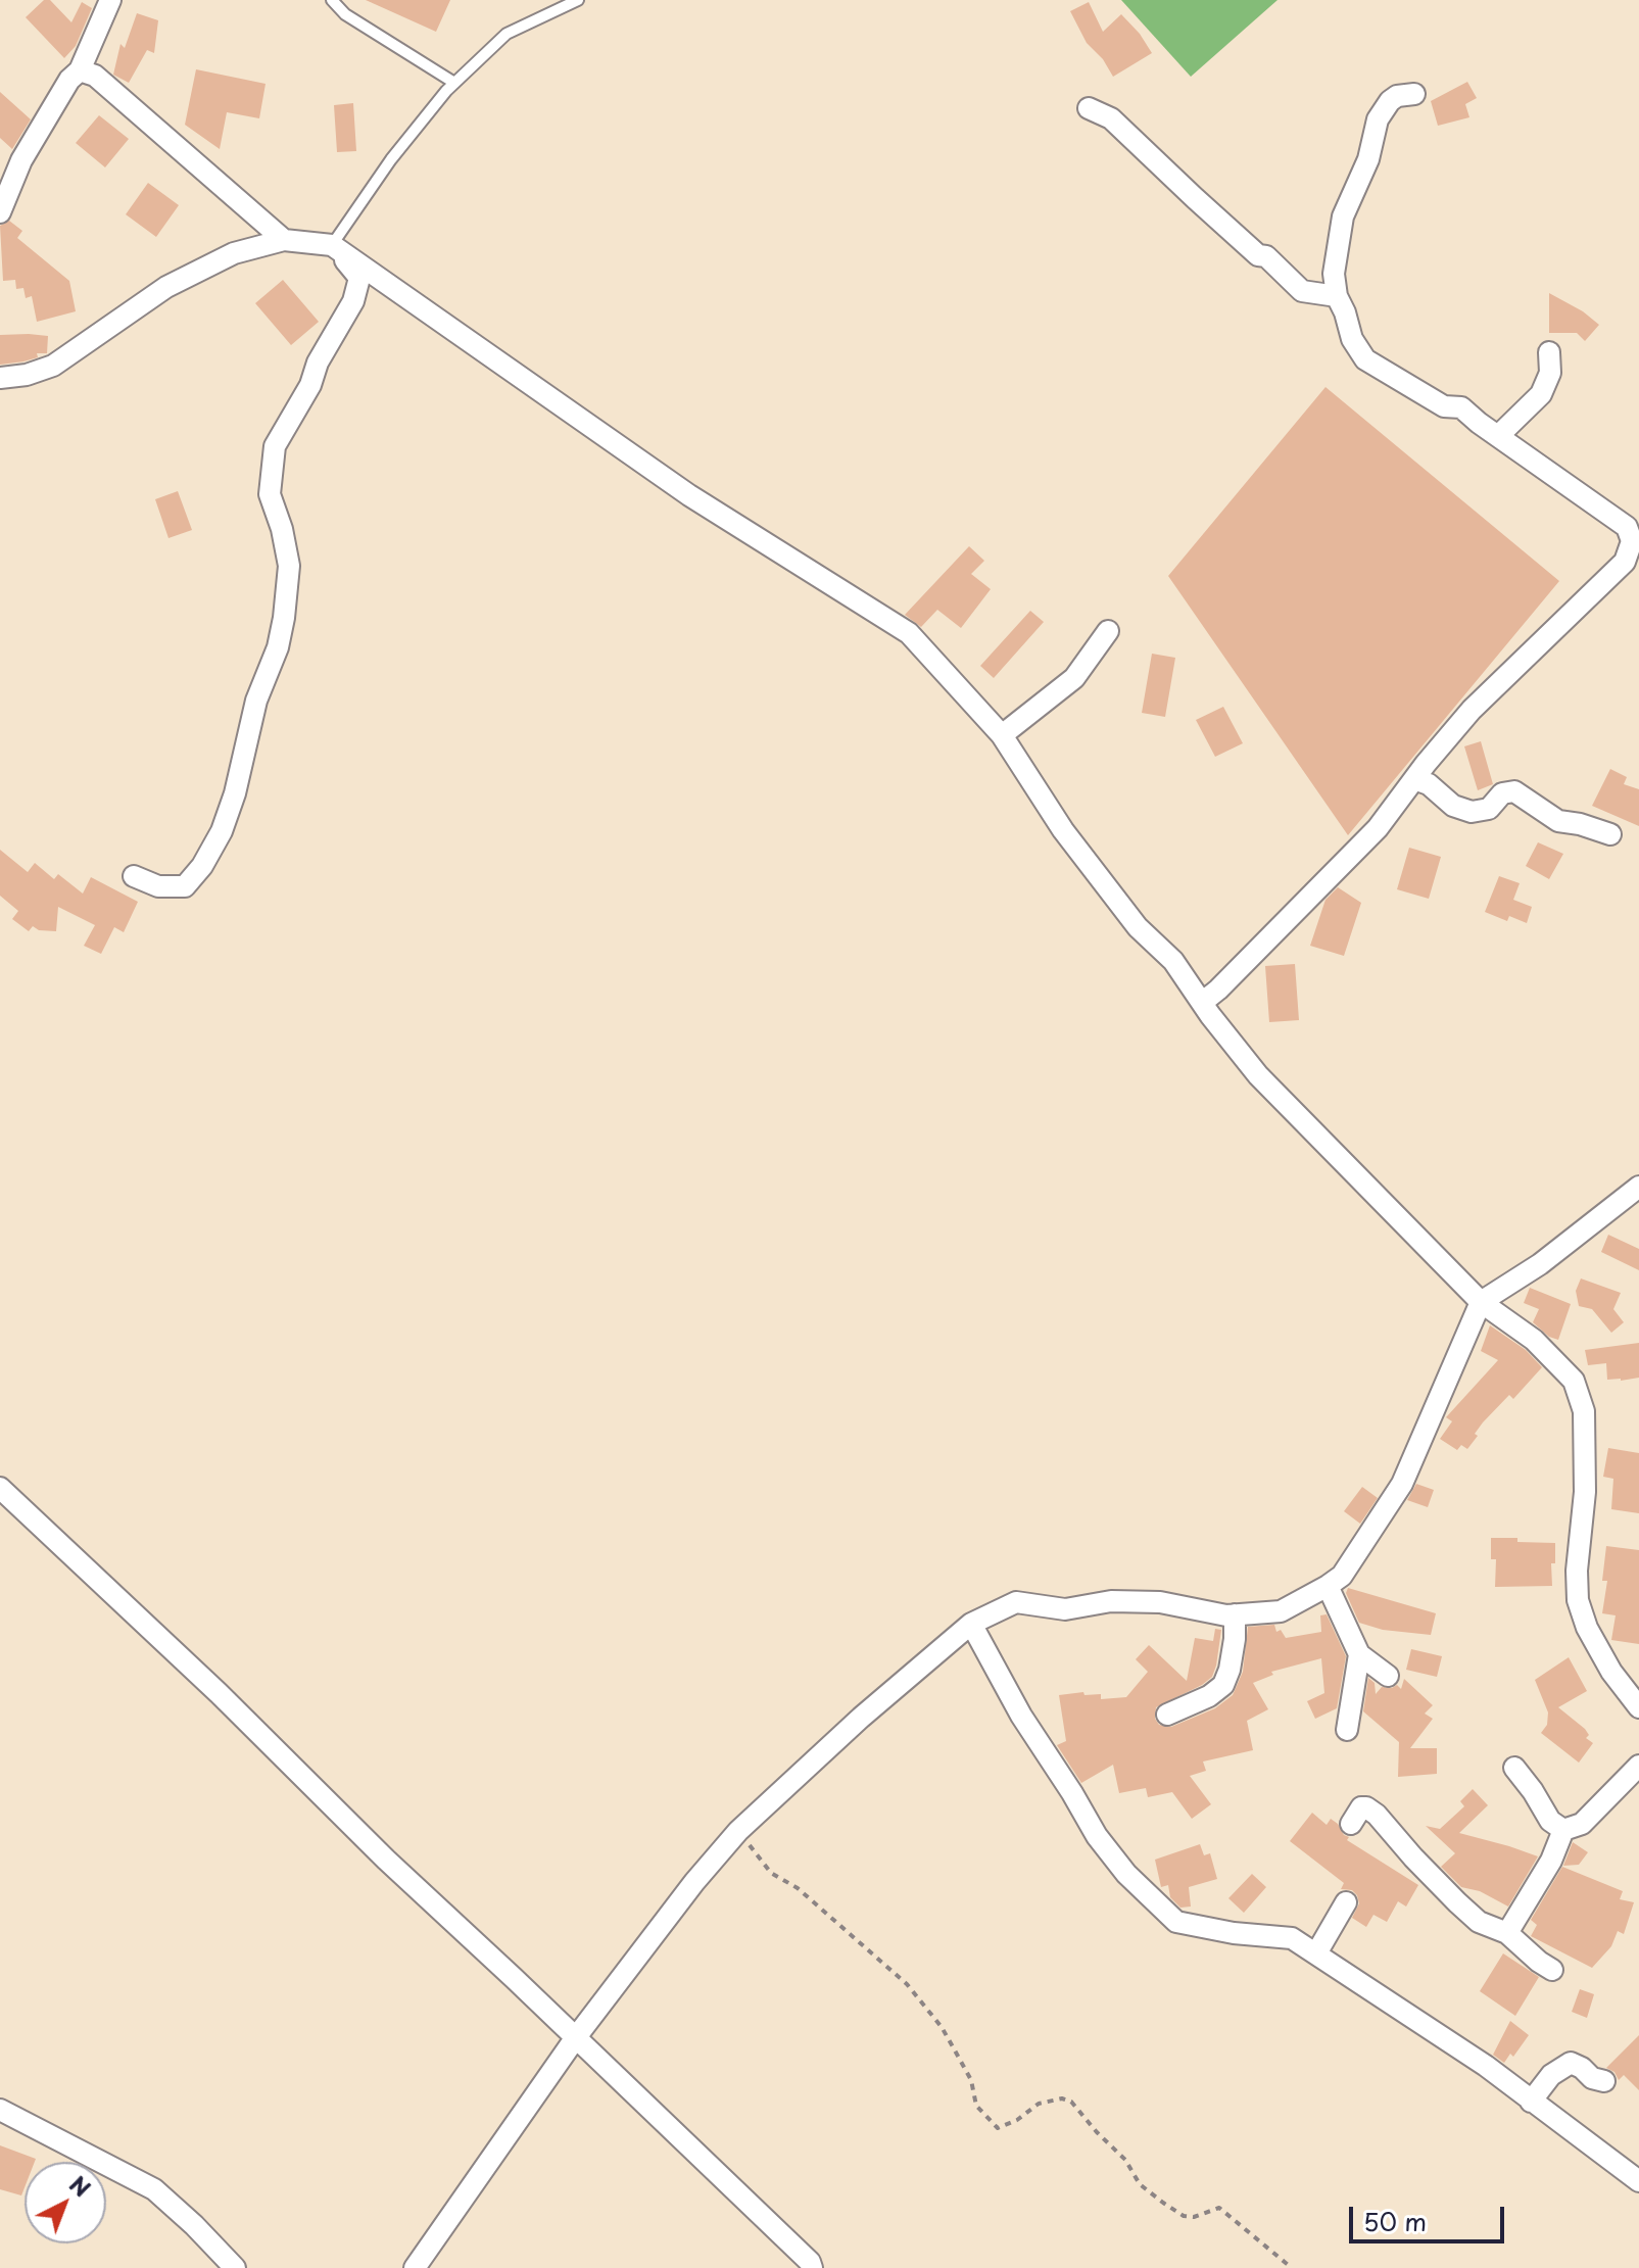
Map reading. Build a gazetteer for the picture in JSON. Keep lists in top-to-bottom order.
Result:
{
  "scale_bar": "50 m",
  "north": "top right"
}
